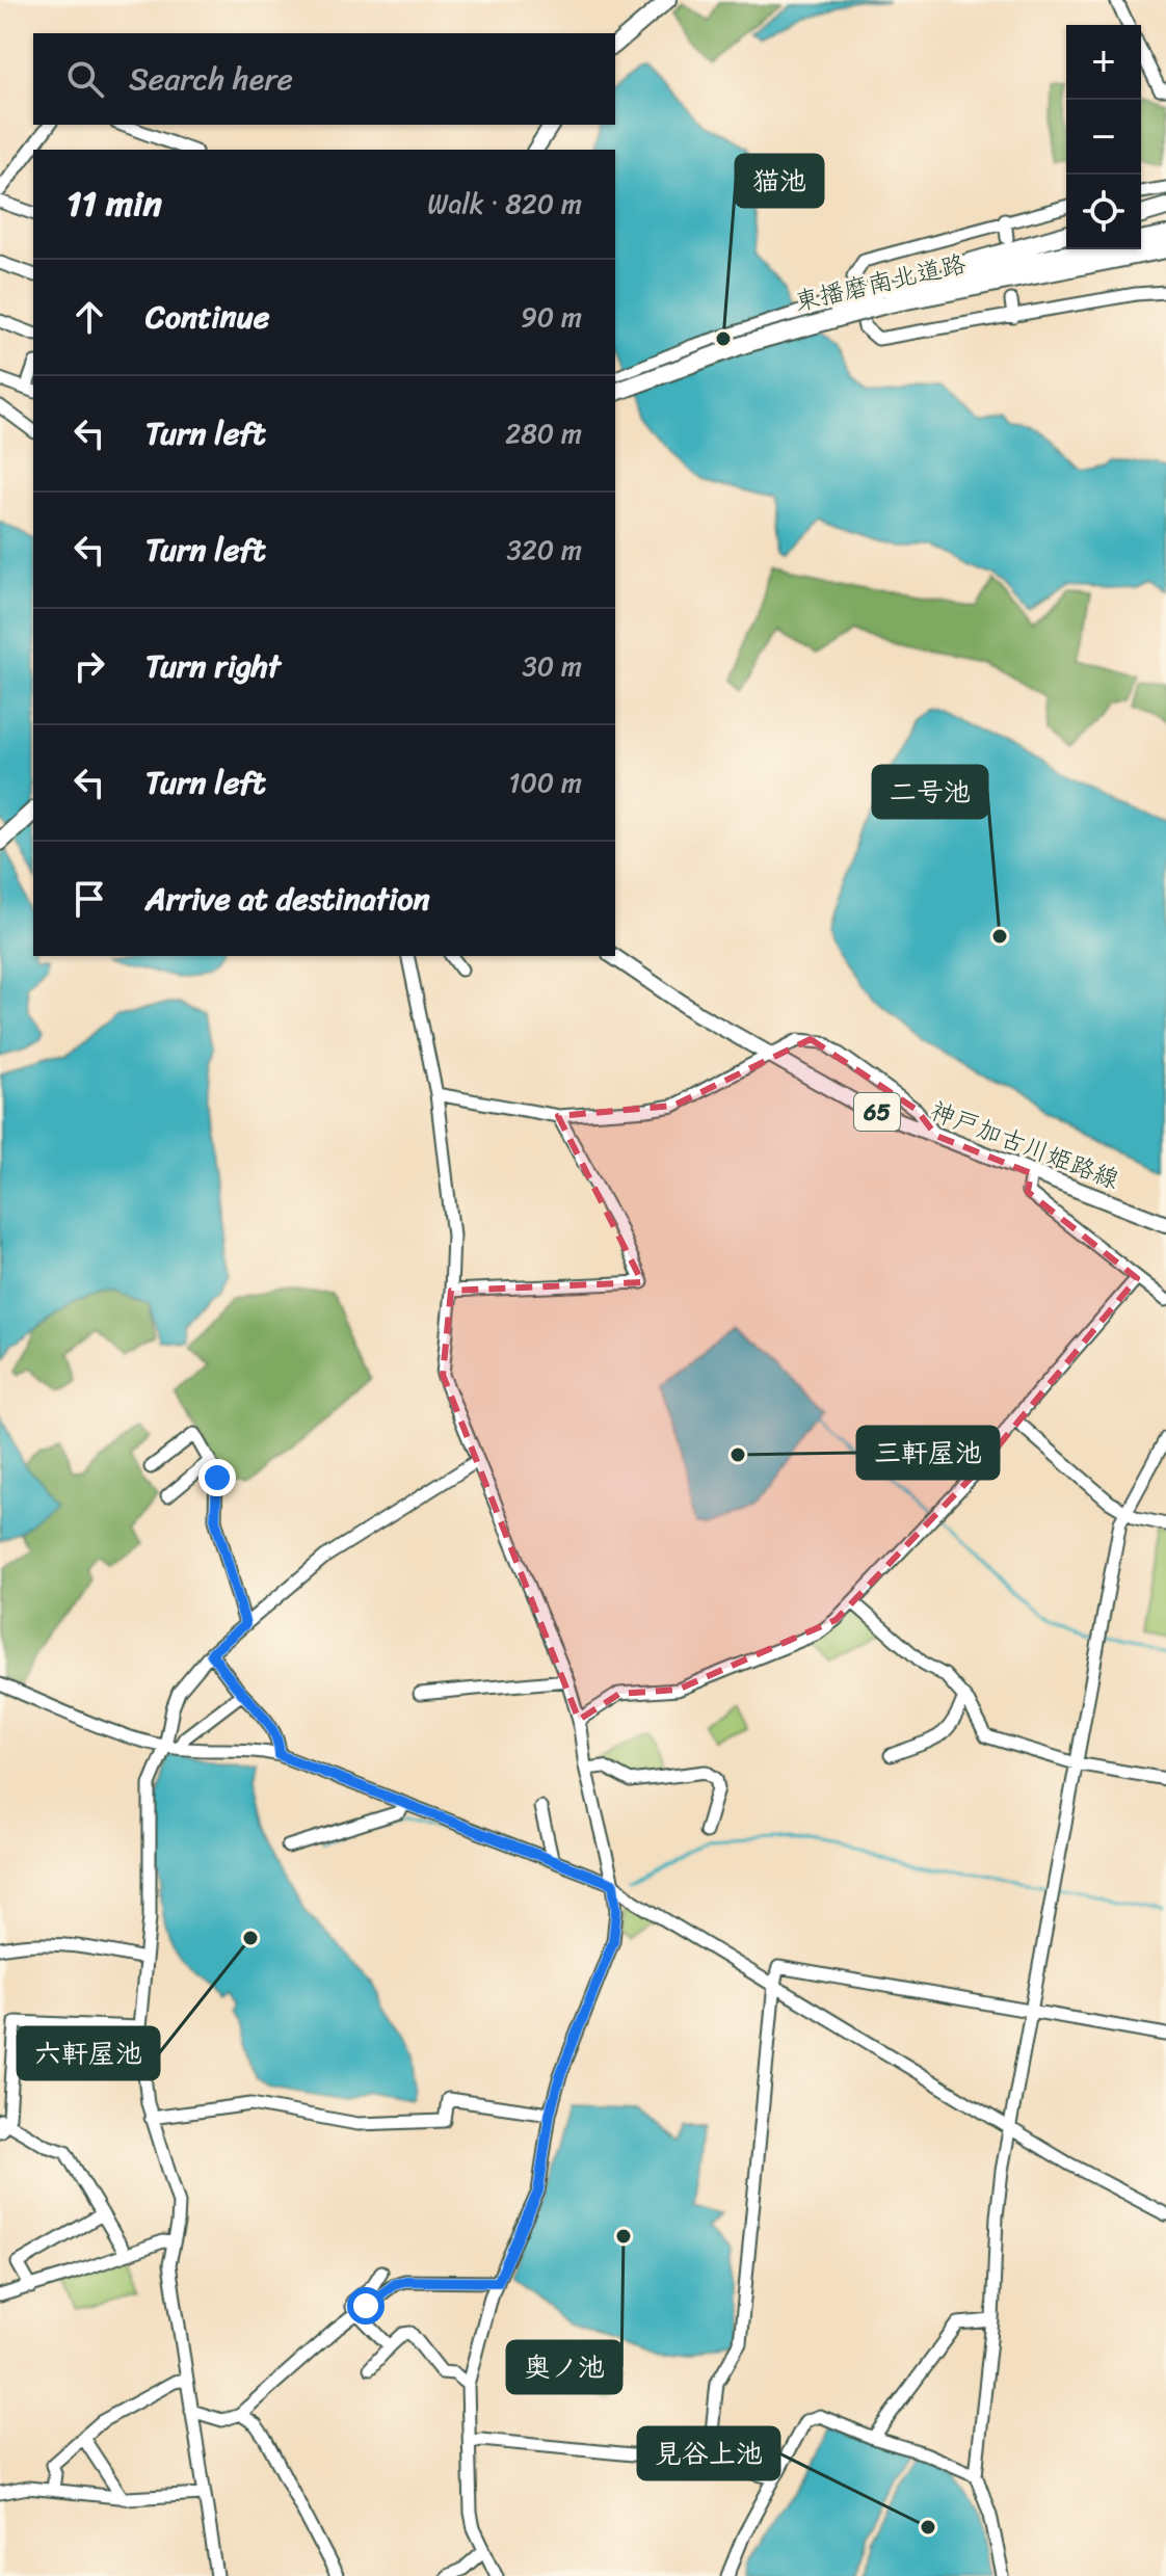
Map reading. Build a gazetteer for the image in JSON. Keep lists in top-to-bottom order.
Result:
{
  "streets": {
    "highway": ["東播磨南北道路"],
    "main road": ["65", "神戸加古川姫路線"]
  },
  "places": [
    "猫池",
    "二号池",
    "三軒屋池",
    "六軒屋池",
    "奥ノ池",
    "見谷上池"
  ],
  "page": {
    "map_buttons": ["+", "−"],
    "search": "Search here",
    "heading": ["11 min", "Walk · 820 m"],
    "list": [
      ["Continue", "90 m"],
      ["Turn left", "280 m"],
      ["Turn left", "320 m"],
      ["Turn right", "30 m"],
      ["Turn left", "100 m"],
      "Arrive at destination"
    ]
  }
}
